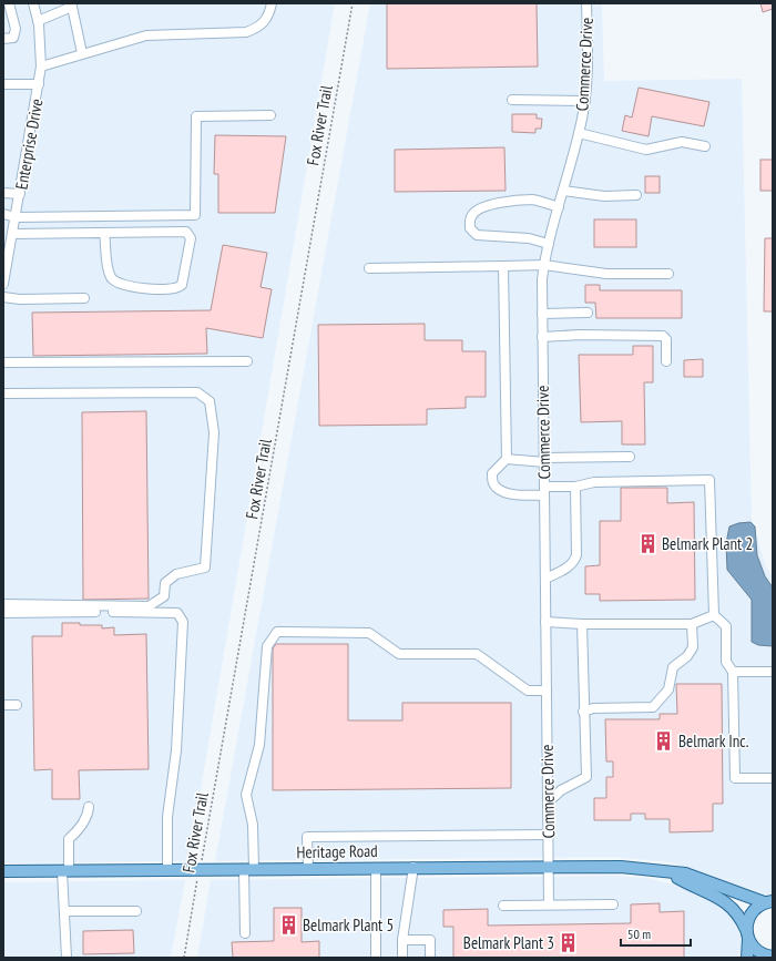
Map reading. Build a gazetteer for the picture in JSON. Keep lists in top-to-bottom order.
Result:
{
  "streets": {
    "main road": ["Heritage Road"],
    "street": ["Commerce Drive", "Enterprise Drive"],
    "path": ["Fox River Trail"]
  },
  "crossings": [
    ["Commerce Drive", "Heritage Road"],
    ["Fox River Trail", "Heritage Road"]
  ],
  "places": {
    "building": [
      "Belmark Plant 2",
      "Belmark Inc.",
      "Belmark Plant 5",
      "Belmark Plant 3"
    ]
  },
  "scale_bar": "50 m"
}
